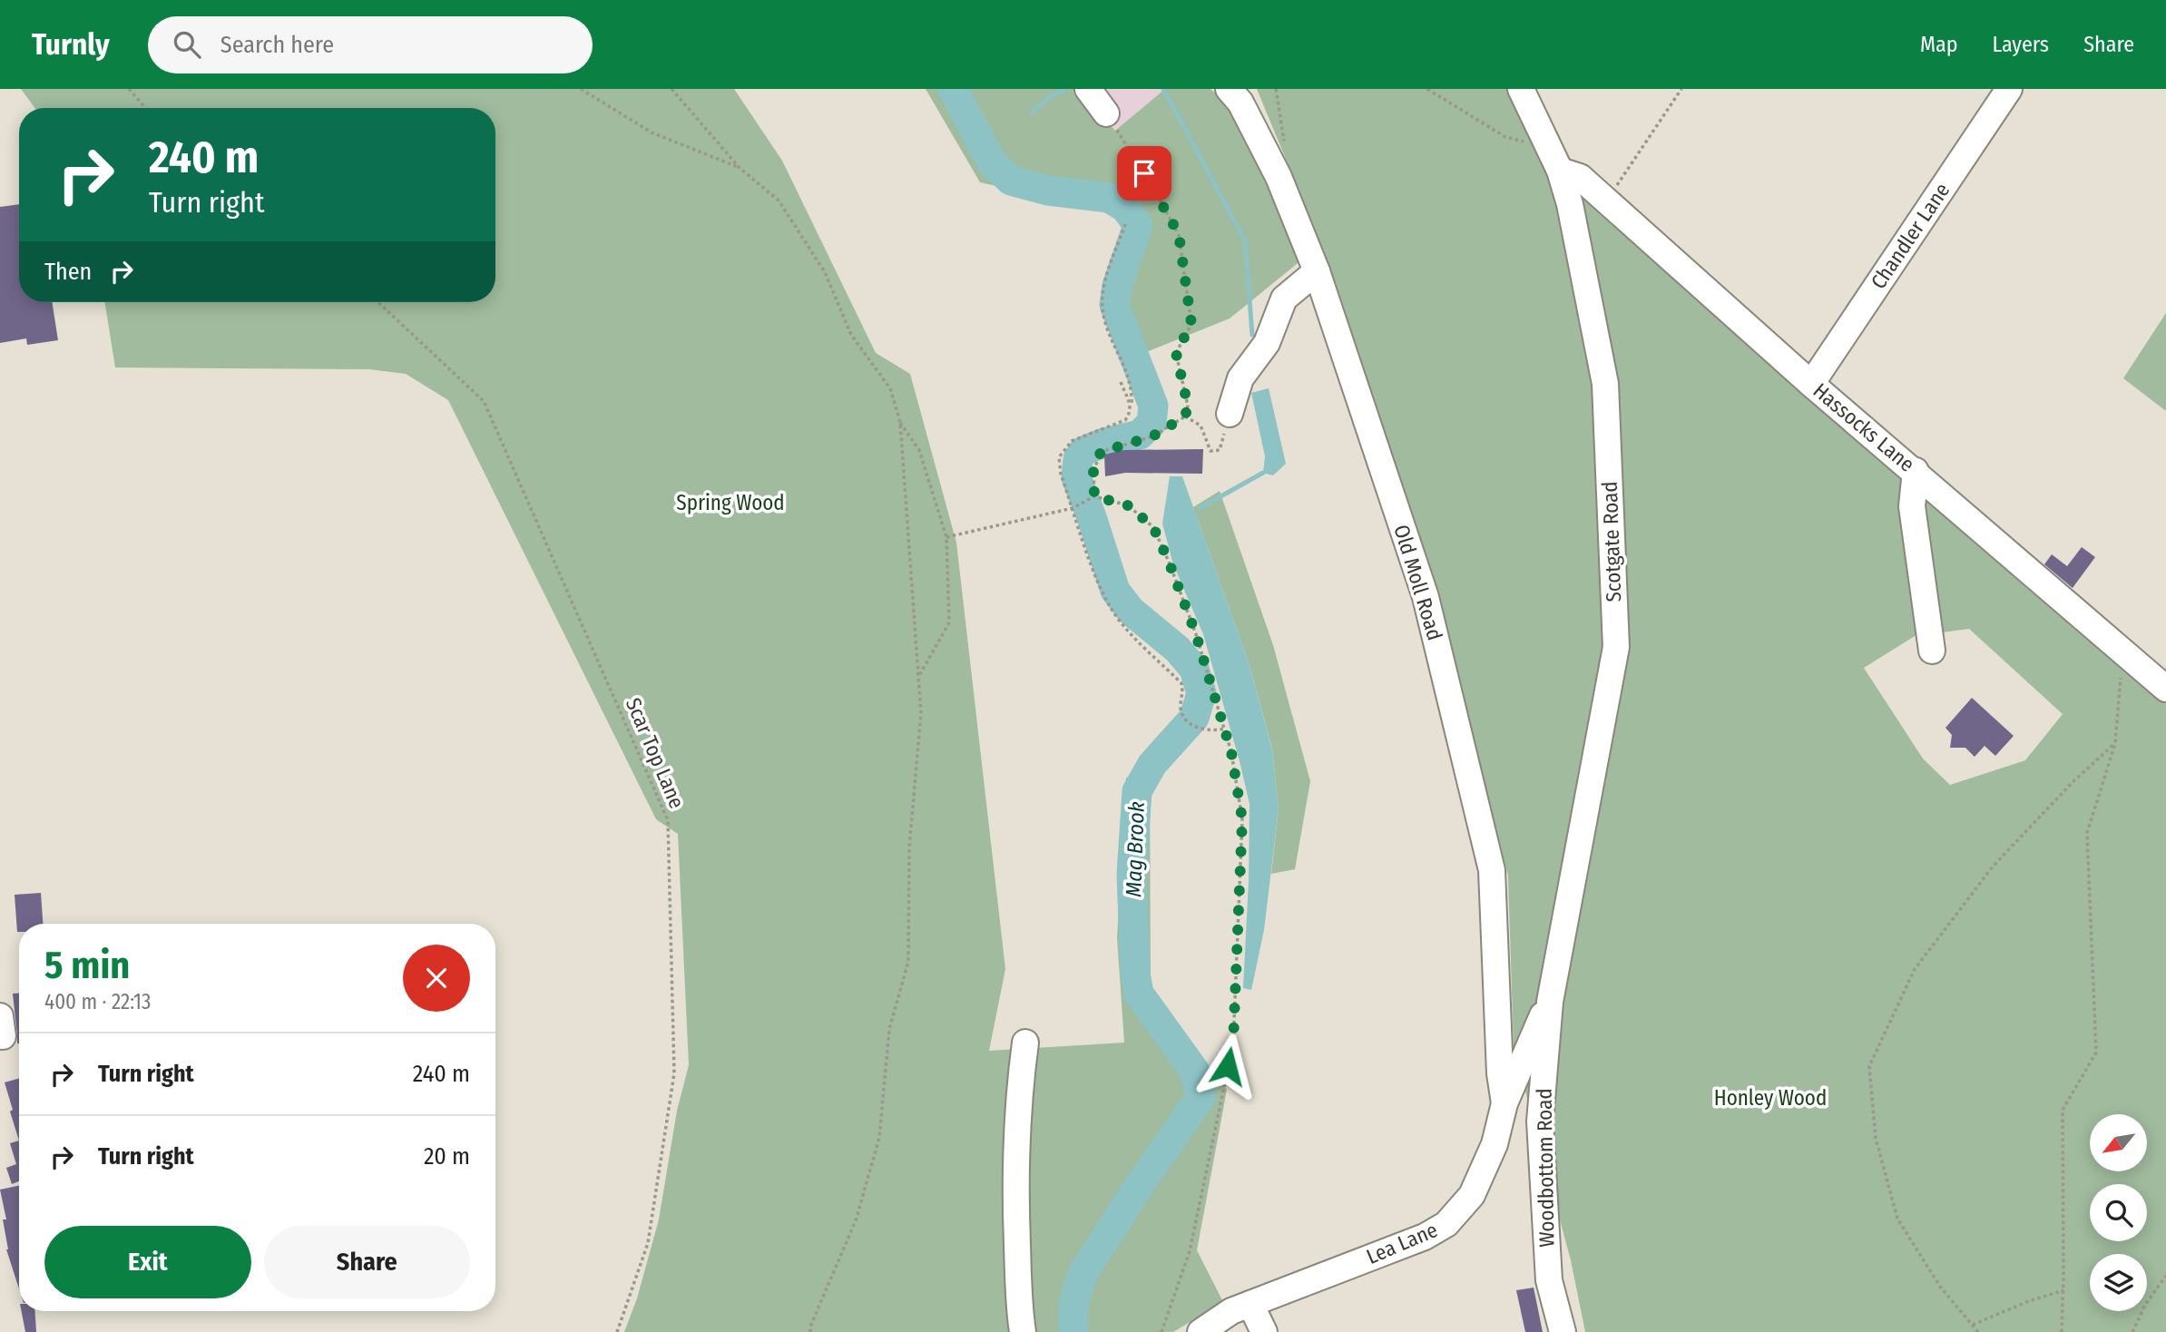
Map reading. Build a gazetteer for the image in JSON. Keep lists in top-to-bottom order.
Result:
{
  "streets": {
    "street": [
      "Chandler Lane",
      "Hassocks Lane",
      "Scotgate Road",
      "Old Moll Road",
      "Woodbottom Road",
      "Lea Lane"
    ],
    "path": ["Scar Top Lane"]
  },
  "crossings": [
    ["Chandler Lane", "Hassocks Lane"],
    ["Hassocks Lane", "Scotgate Road"],
    ["Scotgate Road", "Woodbottom Road"],
    ["Scotgate Road", "Lea Lane"],
    ["Old Moll Road", "Lea Lane"],
    ["Woodbottom Road", "Lea Lane"]
  ],
  "water": ["Mag Brook"],
  "parks": ["Spring Wood", "Honley Wood"],
  "north": "bottom left",
  "page": {
    "header": "Turnly",
    "search": "Search here",
    "nav": ["Map", "Layers", "Share"],
    "turn": ["240 m", "Turn right"],
    "then": "Then",
    "heading": ["5 min", "400 m · 22:13"],
    "list": [
      {
        "name": "Turn right",
        "value": "240 m"
      },
      {
        "name": "Turn right",
        "value": "20 m"
      }
    ],
    "buttons": ["Exit", "Share"]
  }
}
